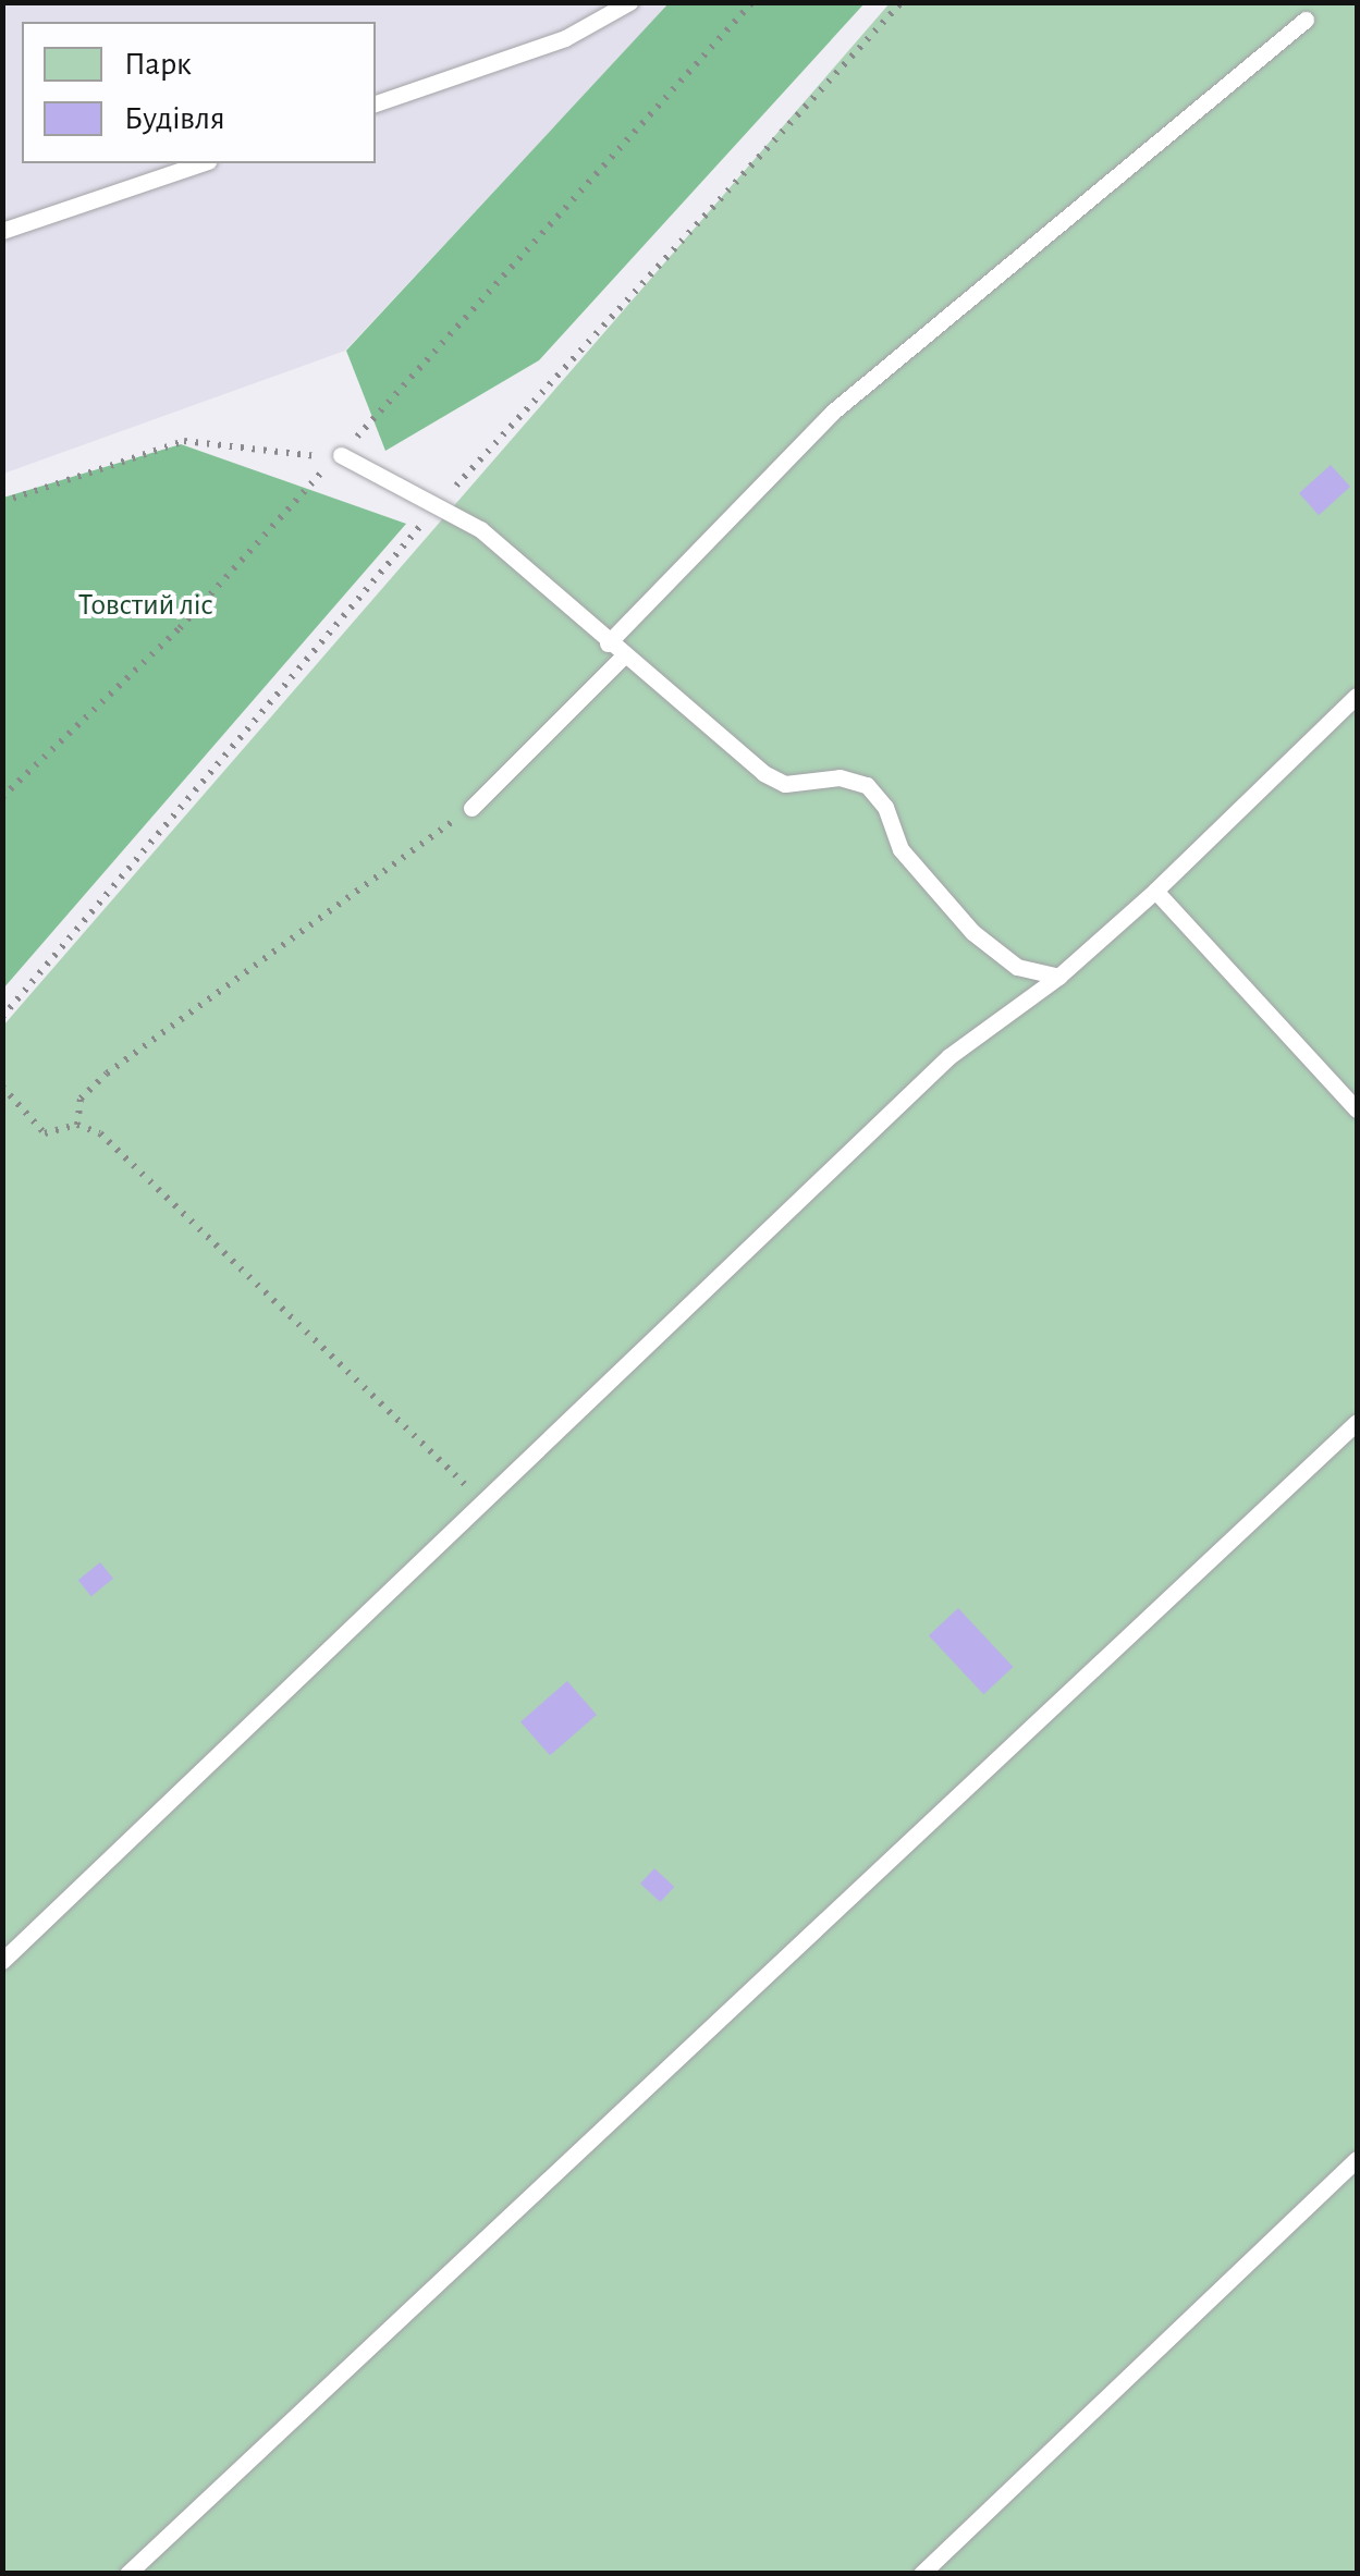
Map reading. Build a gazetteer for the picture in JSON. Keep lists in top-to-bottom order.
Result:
{
  "parks": ["Товстий ліс"],
  "legend": ["Парк", "Будівля"]
}
